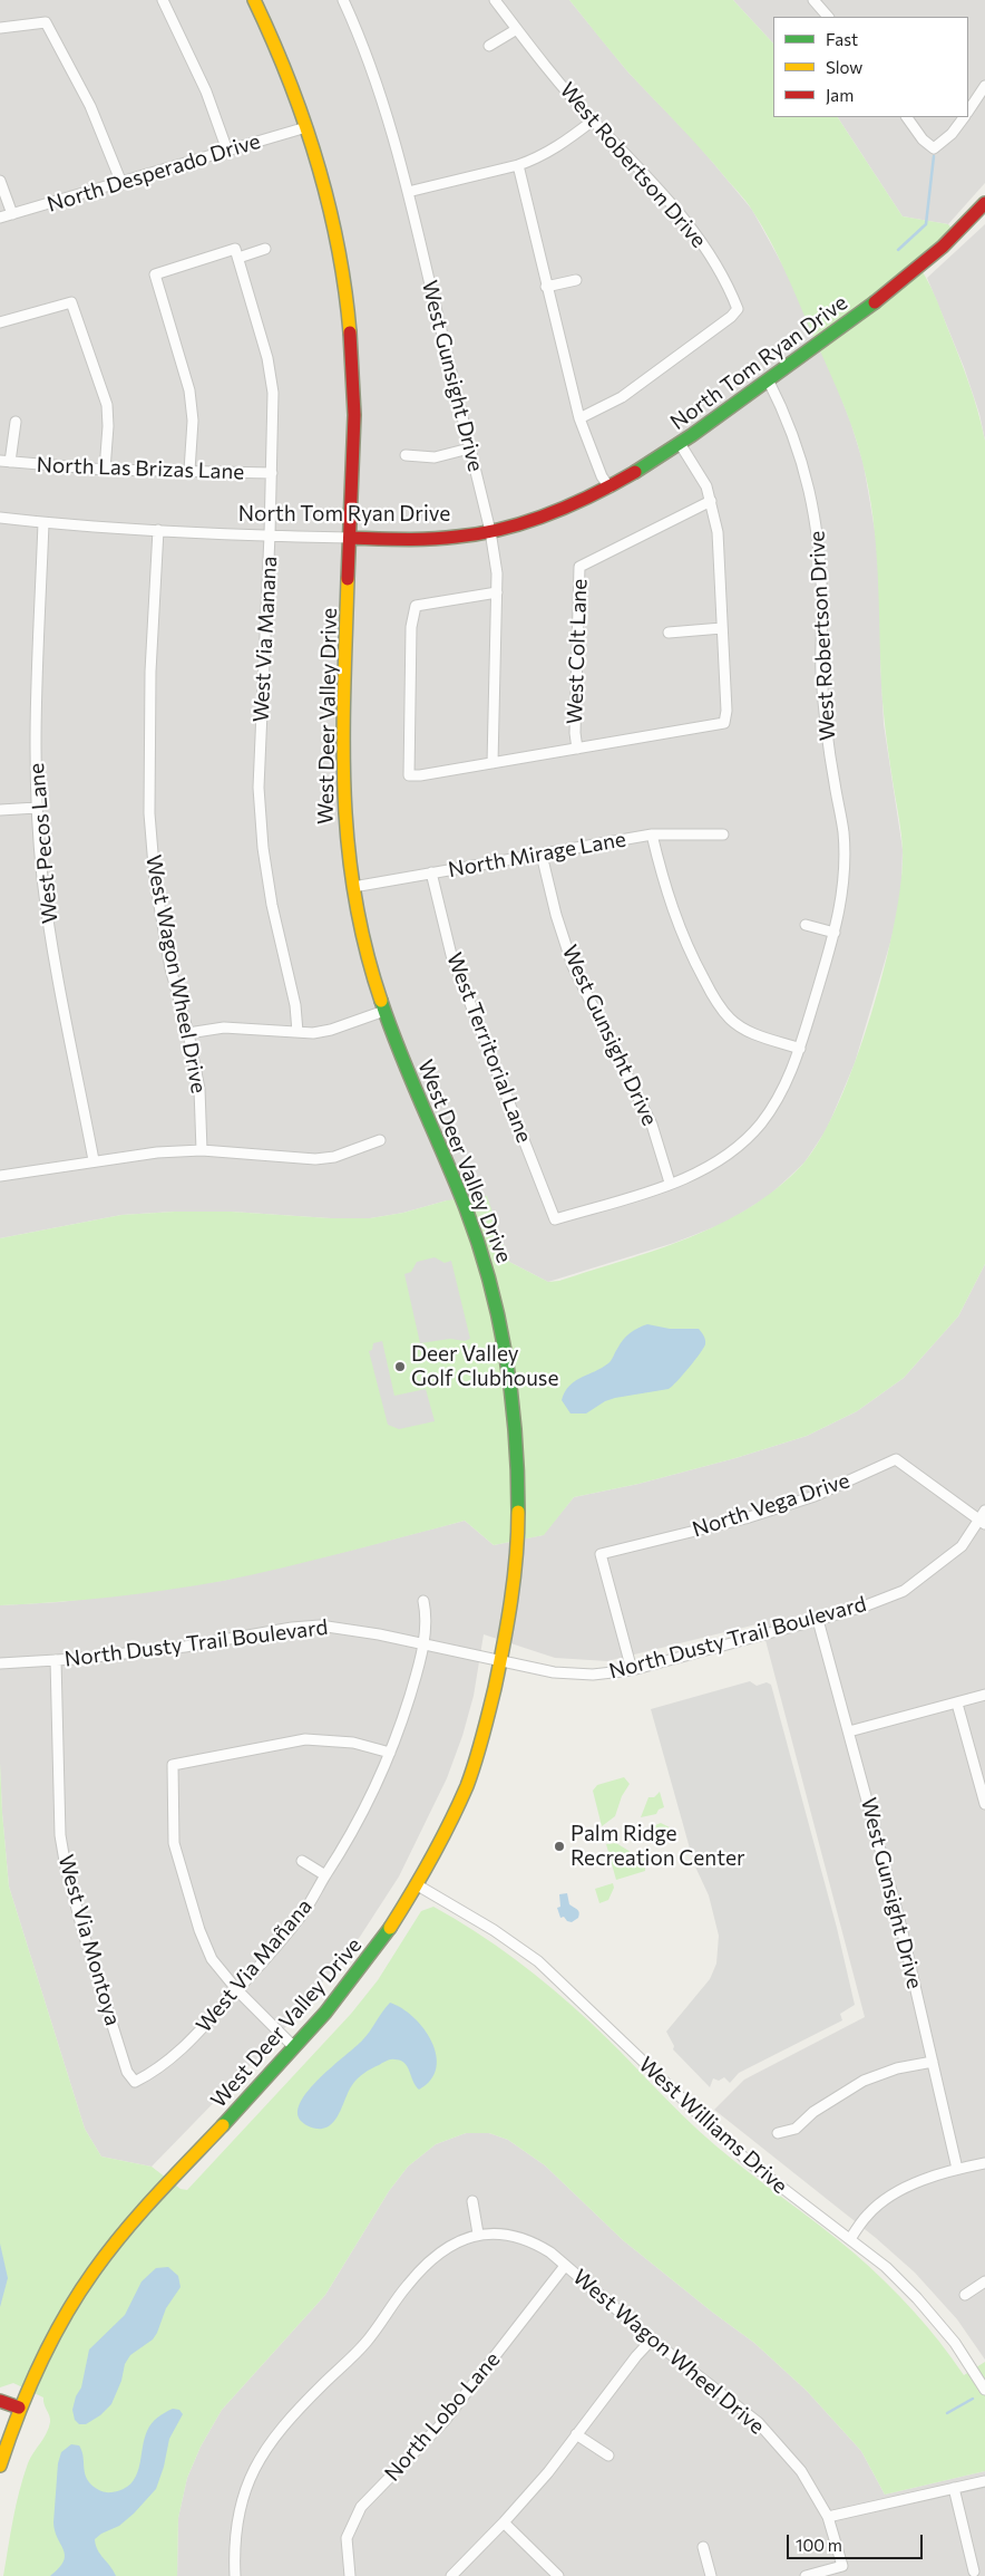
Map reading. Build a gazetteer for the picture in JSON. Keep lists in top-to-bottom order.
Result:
{
  "streets": {
    "street": [
      "West Robertson Drive",
      "North Desperado Drive",
      "North Tom Ryan Drive",
      "West Gunsight Drive",
      "North Las Brizas Lane",
      "West Via Manana",
      "West Colt Lane",
      "West Deer Valley Drive",
      "West Pecos Lane",
      "North Mirage Lane",
      "West Wagon Wheel Drive",
      "West Territorial Lane",
      "North Vega Drive",
      "North Dusty Trail Boulevard",
      "West Via Montoya",
      "West Via Mañana",
      "West Williams Drive",
      "North Lobo Lane"
    ]
  },
  "crossings": [
    ["West Robertson Drive", "North Tom Ryan Drive"],
    ["West Robertson Drive", "West Gunsight Drive"],
    ["West Robertson Drive", "West Territorial Lane"],
    ["North Desperado Drive", "West Deer Valley Drive"],
    ["North Tom Ryan Drive", "West Gunsight Drive"],
    ["North Tom Ryan Drive", "West Via Manana"],
    ["North Tom Ryan Drive", "West Deer Valley Drive"],
    ["North Tom Ryan Drive", "West Pecos Lane"],
    ["North Tom Ryan Drive", "West Wagon Wheel Drive"],
    ["West Gunsight Drive", "North Mirage Lane"],
    ["West Gunsight Drive", "North Dusty Trail Boulevard"],
    ["North Las Brizas Lane", "West Via Manana"],
    ["West Deer Valley Drive", "North Mirage Lane"],
    ["West Deer Valley Drive", "North Dusty Trail Boulevard"],
    ["West Deer Valley Drive", "West Williams Drive"],
    ["North Mirage Lane", "West Territorial Lane"],
    ["West Wagon Wheel Drive", "North Lobo Lane"],
    ["North Vega Drive", "North Dusty Trail Boulevard"],
    ["North Dusty Trail Boulevard", "West Via Montoya"],
    ["North Dusty Trail Boulevard", "West Via Mañana"],
    ["West Via Montoya", "West Via Mañana"]
  ],
  "places": ["Deer Valley Golf Clubhouse", "Palm Ridge Recreation Center"],
  "legend": ["Fast", "Slow", "Jam"],
  "scale_bar": "100 m"
}
